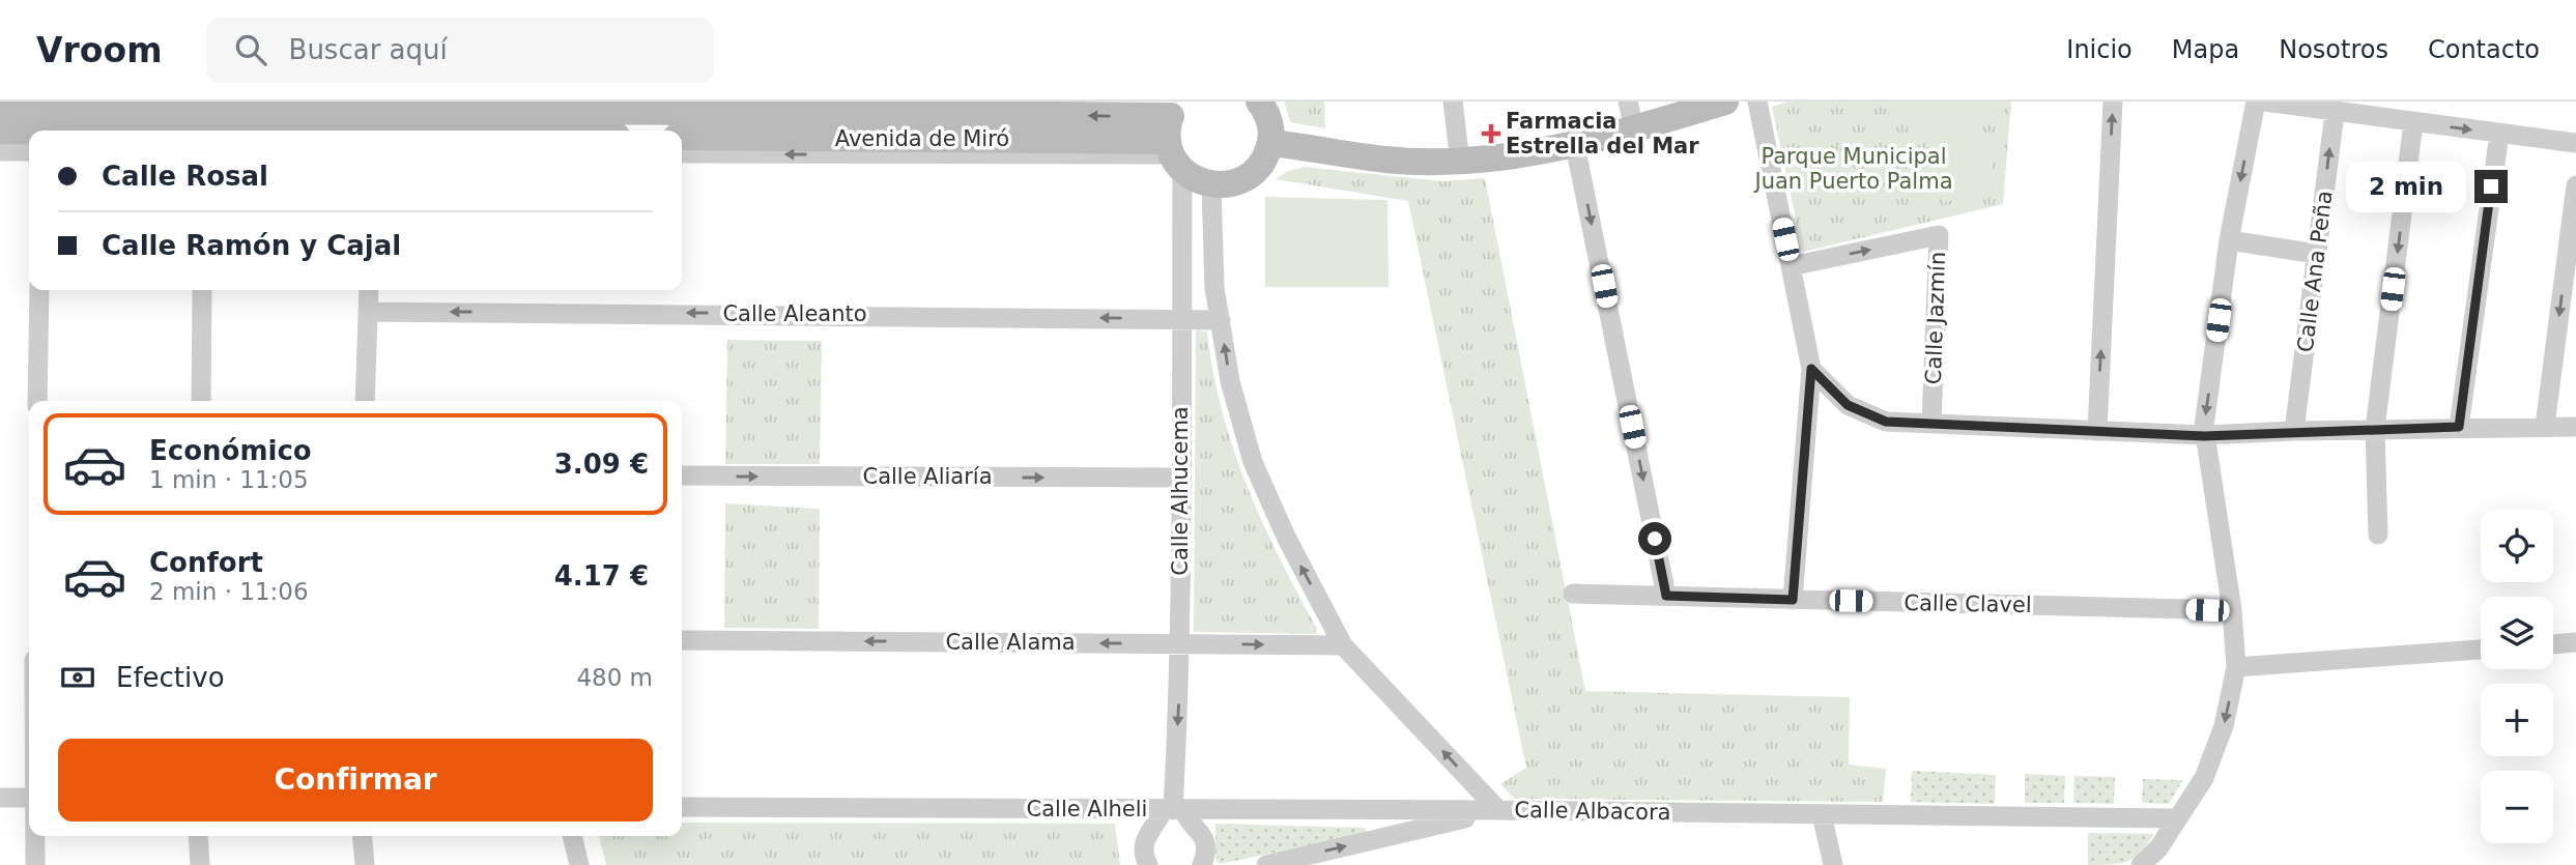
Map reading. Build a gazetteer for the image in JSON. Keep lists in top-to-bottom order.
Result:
{
  "streets": {
    "main road": ["Avenida de Miró"],
    "street": [
      "Calle Ana Peña",
      "Calle Aleanto",
      "Calle Jazmín",
      "Calle Aliaría",
      "Calle Alhucema",
      "Calle Clavel",
      "Calle Alama",
      "Calle Alheli",
      "Calle Albacora"
    ]
  },
  "crossings": [
    ["Avenida de Miró", "Calle Alhucema"],
    ["Calle Aleanto", "Calle Alhucema"],
    ["Calle Aleanto", "Calle Albacora"],
    ["Calle Aliaría", "Calle Alhucema"],
    ["Calle Alhucema", "Calle Alama"],
    ["Calle Alhucema", "Calle Alheli"],
    ["Calle Alama", "Calle Albacora"],
    ["Calle Alheli", "Calle Albacora"]
  ],
  "one_way": ["Calle Aliaría", "Calle Albacora"],
  "parks": ["Parque Municipal Juan Puerto Palma"],
  "places": {
    "health": ["Farmacia Estrella del Mar"]
  },
  "page": {
    "header": "Vroom",
    "search": "Buscar aquí",
    "nav": [
      "Inicio",
      "Mapa",
      "Nosotros",
      "Contacto"
    ],
    "banner": ["Calle Rosal", "Calle Ramón y Cajal"],
    "bubble": "2 min",
    "list": [
      {
        "name": "Económico",
        "note": "1 min · 11:05",
        "value": "3.09 €"
      },
      {
        "name": "Confort",
        "note": "2 min · 11:06",
        "value": "4.17 €"
      }
    ],
    "map_buttons": ["+", "−"],
    "pay": ["Efectivo", "480 m"],
    "buttons": "Confirmar"
  }
}
